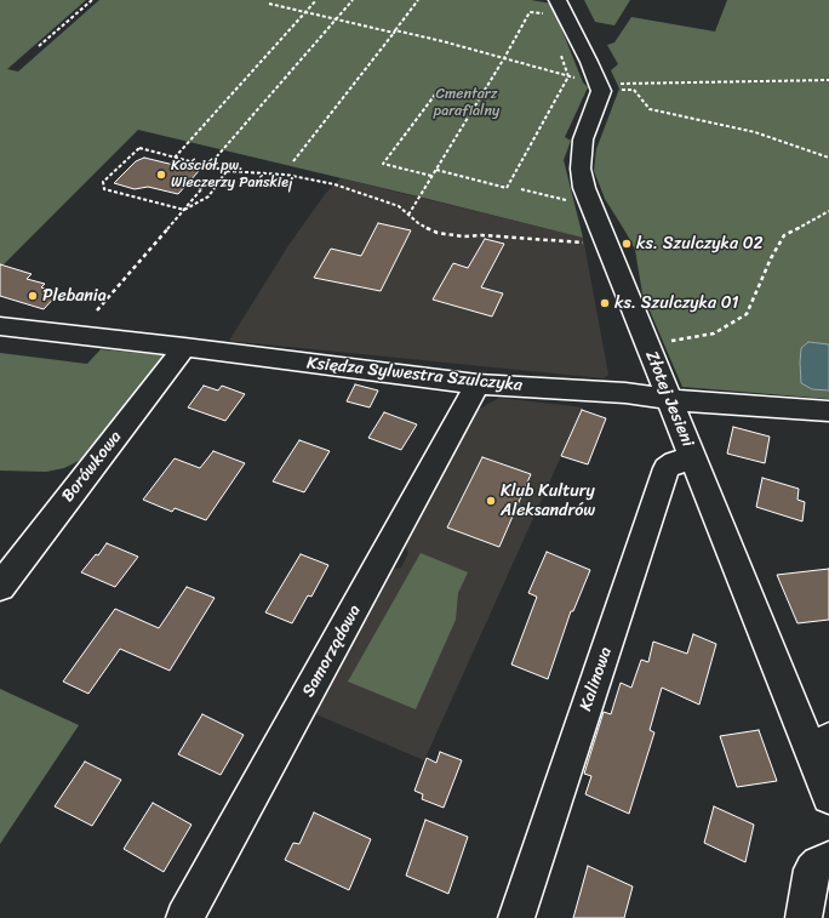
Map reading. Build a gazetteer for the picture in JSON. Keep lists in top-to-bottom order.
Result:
{
  "streets": {
    "street": [
      "Księdza Sylwestra Szulczyka",
      "Złotej Jesieni",
      "Borówkowa",
      "Samorządowa",
      "Kalinowa"
    ]
  },
  "crossings": [
    ["Księdza Sylwestra Szulczyka", "Złotej Jesieni"],
    ["Księdza Sylwestra Szulczyka", "Borówkowa"],
    ["Księdza Sylwestra Szulczyka", "Samorządowa"],
    ["Złotej Jesieni", "Kalinowa"]
  ],
  "parks": ["Cmentarz parafialny"],
  "places": [
    "Kościół pw. Wieczerzy Pańskiej",
    "ks. Szulczyka 02",
    "Plebania",
    "ks. Szulczyka 01",
    "Klub Kultury Aleksandrów"
  ]
}
